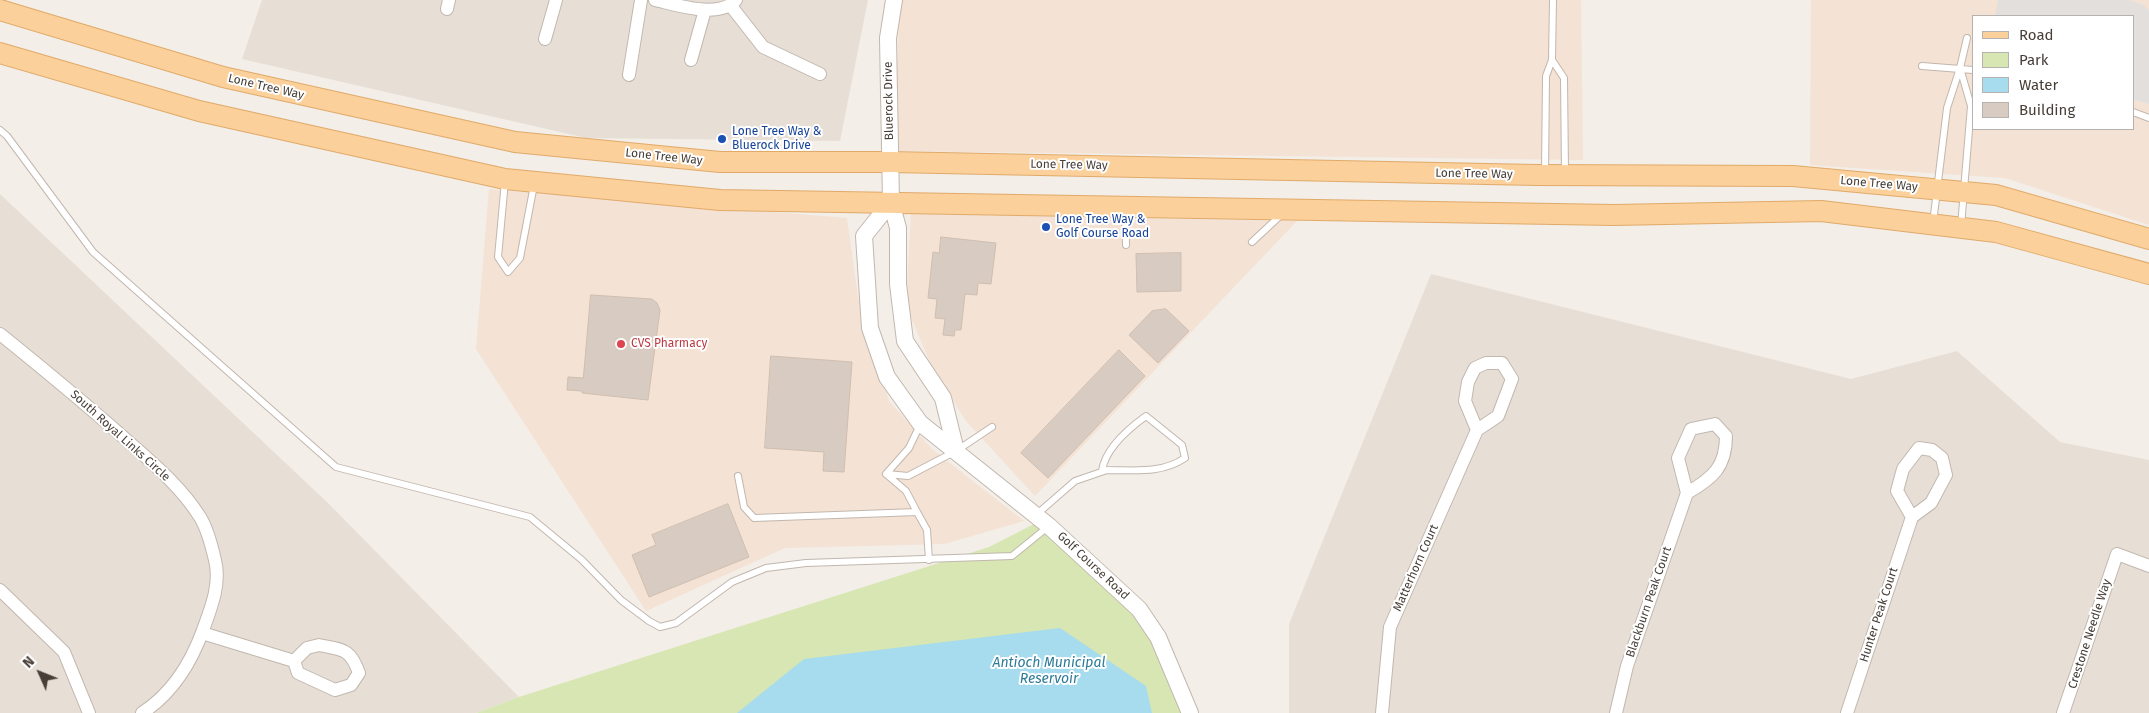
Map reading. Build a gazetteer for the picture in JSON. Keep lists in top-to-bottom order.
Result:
{
  "streets": {
    "main road": ["Lone Tree Way"],
    "street": [
      "Bluerock Drive",
      "South Royal Links Circle",
      "Golf Course Road",
      "Matterhorn Court",
      "Blackburn Peak Court",
      "Hunter Peak Court",
      "Crestone Needle Way"
    ]
  },
  "crossings": [
    ["Lone Tree Way", "Bluerock Drive"],
    ["Bluerock Drive", "Golf Course Road"]
  ],
  "water": ["Antioch Municipal Reservoir"],
  "places": ["Lone Tree Way & Bluerock Drive", "Lone Tree Way & Golf Course Road", "CVS Pharmacy"],
  "legend": [
    "Road",
    "Park",
    "Water",
    "Building"
  ],
  "north": "top left"
}
